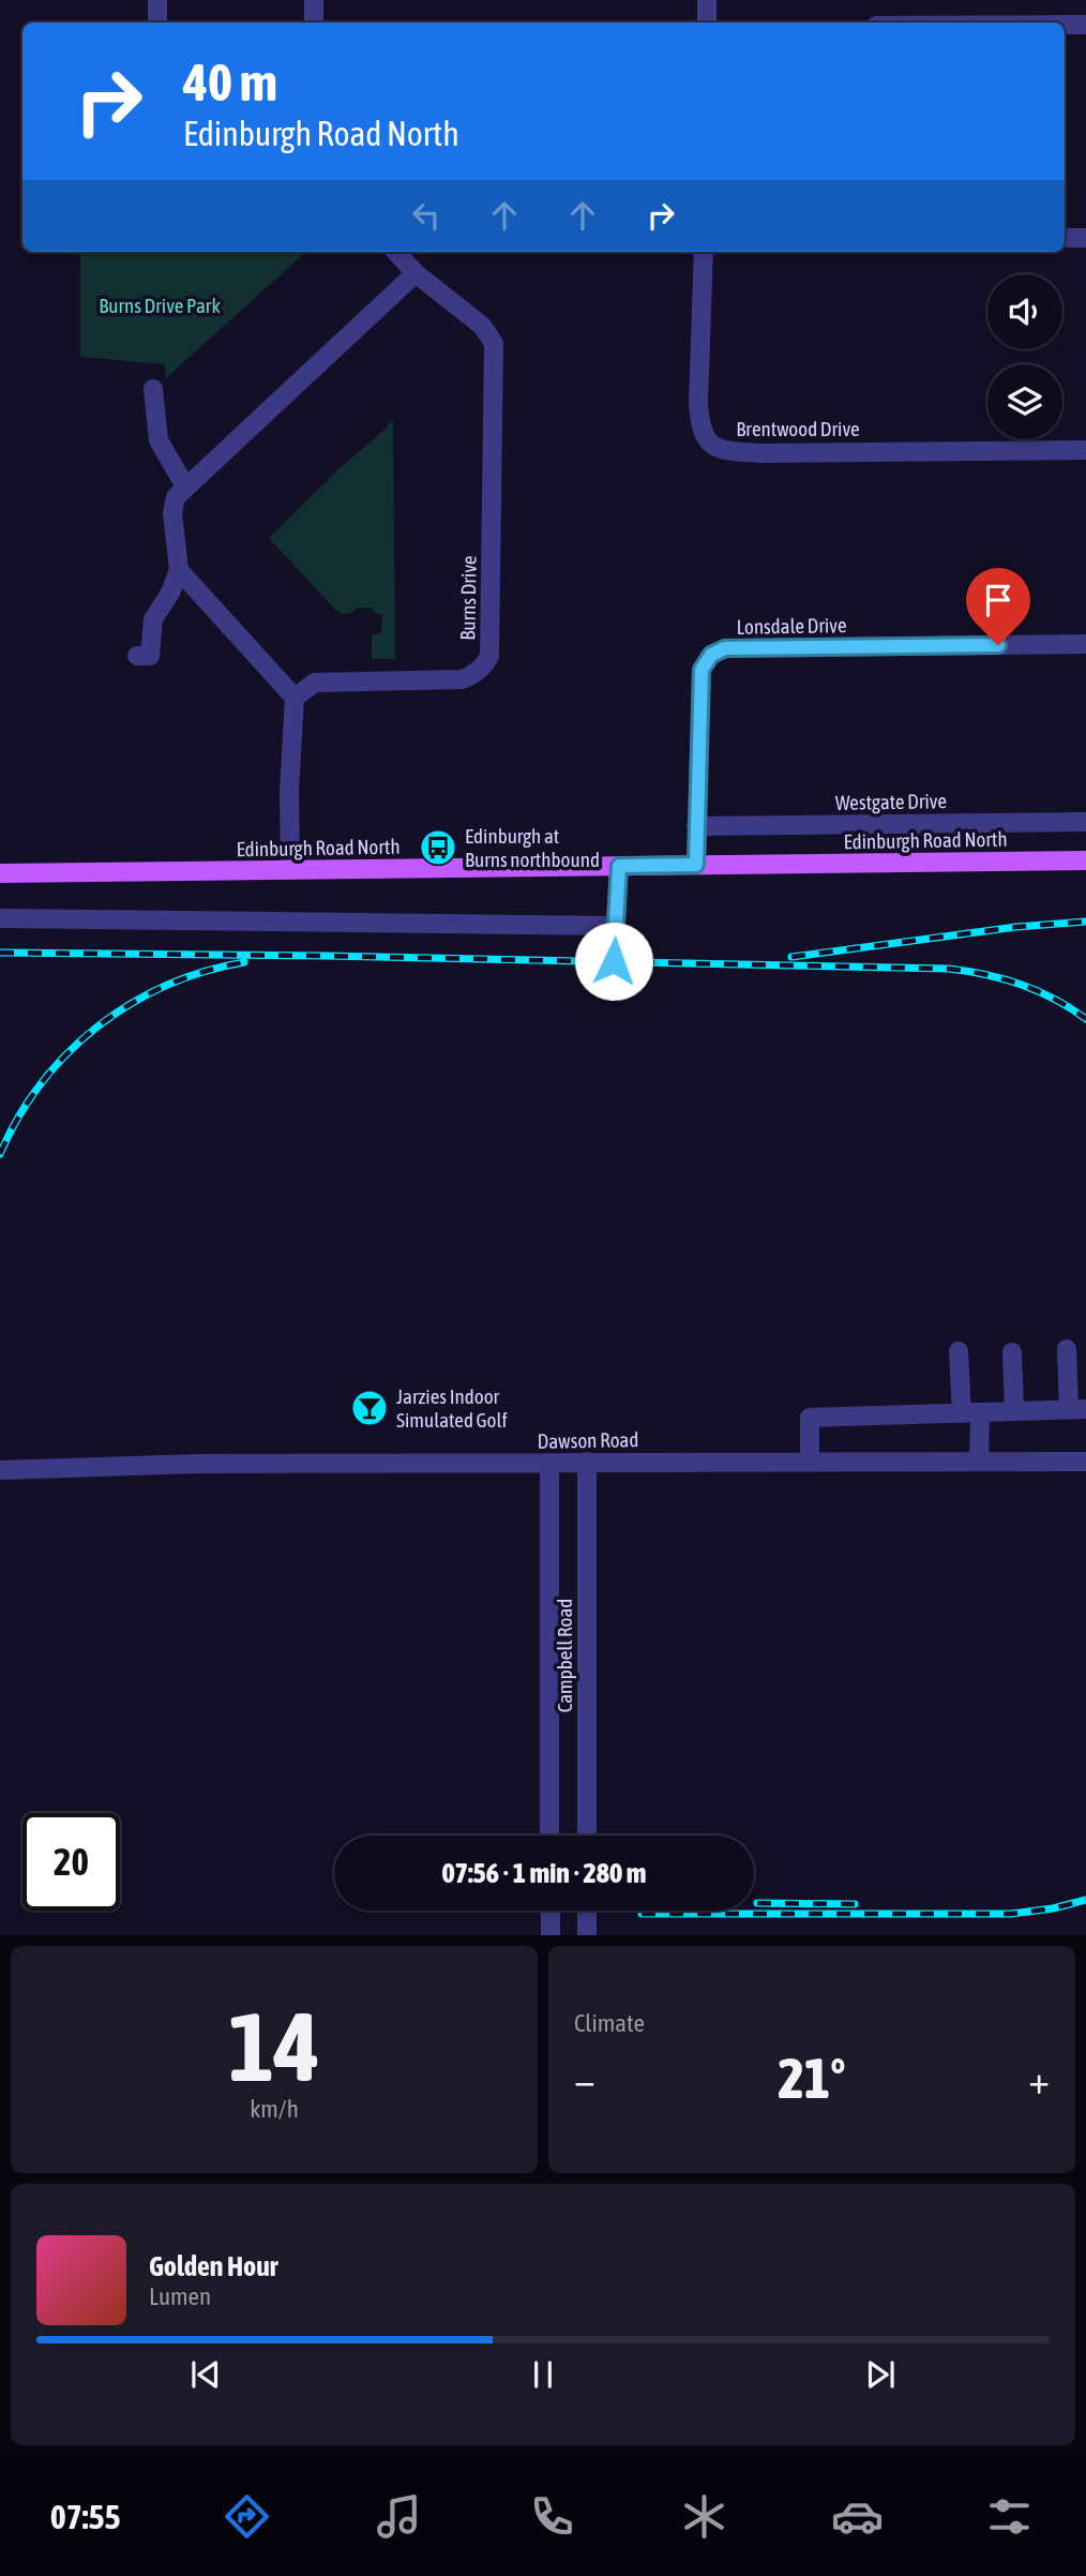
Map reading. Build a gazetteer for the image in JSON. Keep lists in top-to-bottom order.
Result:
{
  "streets": {
    "main road": ["Edinburgh Road North"],
    "street": [
      "Brentwood Drive",
      "Burns Drive",
      "Lonsdale Drive",
      "Westgate Drive",
      "Dawson Road",
      "Campbell Road"
    ]
  },
  "crossings": [
    ["Lonsdale Drive", "Westgate Drive"],
    ["Lonsdale Drive", "Edinburgh Road North"],
    ["Dawson Road", "Campbell Road"]
  ],
  "parks": ["Burns Drive Park"],
  "places": {
    "bus stop": ["Edinburgh at Burns northbound"],
    "bar": ["Jarzies Indoor Simulated Golf"]
  },
  "page": {
    "turn": ["40 m", "Edinburgh Road North"],
    "limit": "20",
    "trip": "07:56 · 1 min · 280 m",
    "tile": [
      ["14", "km/h"],
      "Climate"
    ],
    "heat": ["−", "21°", "+"],
    "song": ["Golden Hour", "Lumen"],
    "tabs": "07:55"
  }
}
